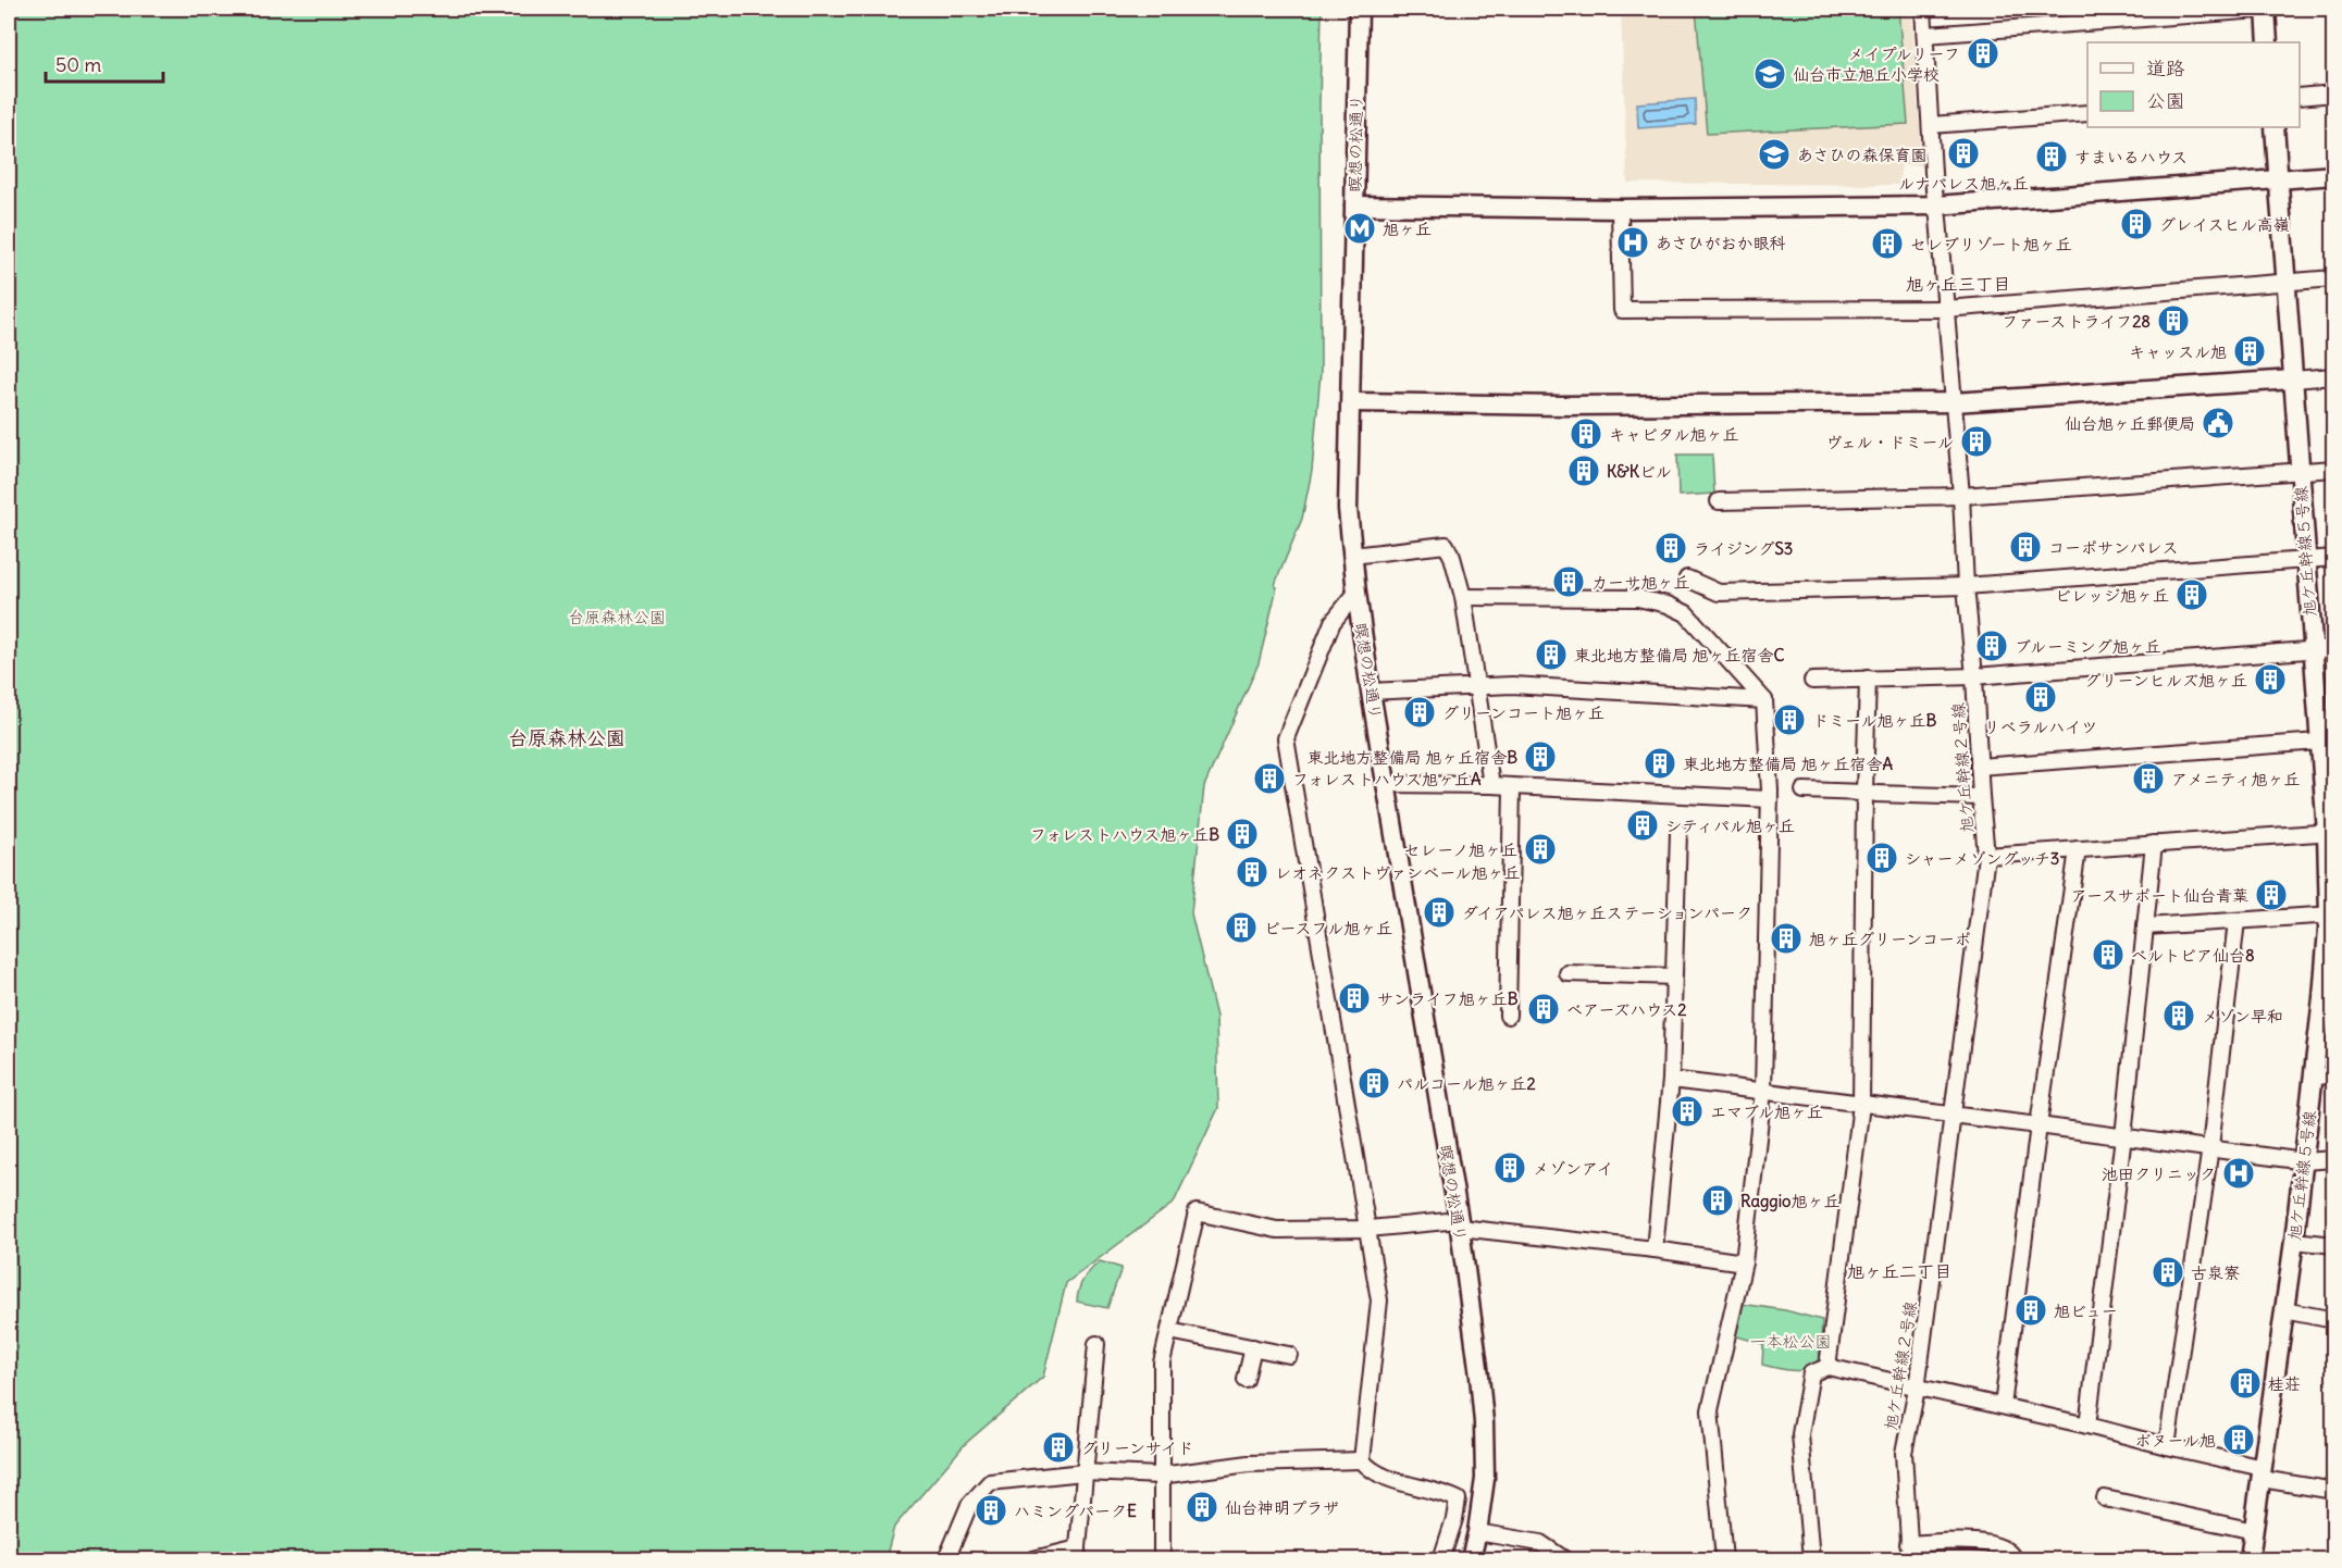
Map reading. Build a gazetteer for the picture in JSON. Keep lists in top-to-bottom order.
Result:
{
  "streets": {
    "street": ["瞑想の松通り", "旭ケ丘幹線５号線", "旭ケ丘幹線２号線"]
  },
  "districts": ["旭ヶ丘三丁目", "台原森林公園", "旭ヶ丘二丁目"],
  "parks": ["台原森林公園", "一本松公園"],
  "places": {
    "building": [
      "メイプルリーフ",
      "ルナパレス旭ヶ丘",
      "すまいるハウス",
      "グレイスヒル高嶺",
      "セレブリゾート旭ヶ丘",
      "ファーストライフ28",
      "キャッスル旭",
      "キャピタル旭ヶ丘",
      "ヴェル・ドミール",
      "K&Kビル",
      "コーポサンパレス",
      "ライジングS3",
      "カーサ旭ヶ丘",
      "ビレッジ旭ヶ丘",
      "ブルーミング旭ヶ丘",
      "東北地方整備局 旭ヶ丘宿舎C",
      "グリーンヒルズ旭ヶ丘",
      "リベラルハイツ",
      "グリーンコート旭ヶ丘",
      "ドミール旭ヶ丘B",
      "東北地方整備局 旭ヶ丘宿舎B",
      "東北地方整備局 旭ヶ丘宿舎A",
      "フォレストハウス旭ヶ丘A",
      "アメニティ旭ヶ丘",
      "シティパル旭ヶ丘",
      "フォレストハウス旭ヶ丘B",
      "セレーノ旭ヶ丘",
      "シャーメゾングッチ3",
      "レオネクストヴァンベール旭ヶ丘",
      "アースサポート仙台青葉",
      "ダイアパレス旭ヶ丘ステーションパーク",
      "ピースフル旭ヶ丘",
      "旭ヶ丘グリーンコーポ",
      "ベルトピア仙台8",
      "サンライフ旭ヶ丘B",
      "ベアーズハウス2",
      "メゾン早和",
      "パルコール旭ヶ丘2",
      "エマブル旭ヶ丘",
      "メゾンアイ",
      "Raggio旭ヶ丘",
      "古泉寮",
      "旭ビュー",
      "桂荘",
      "ボヌール旭",
      "グリーンサイド",
      "仙台神明プラザ",
      "ハミングパークE"
    ],
    "school or university": ["仙台市立旭丘小学校", "あさひの森保育園"],
    "metro station": ["旭ヶ丘"],
    "hospital": ["あさひがおか眼科", "池田クリニック"],
    "public building": ["仙台旭ヶ丘郵便局"]
  },
  "legend": ["道路", "公園"],
  "scale_bar": "50 m"
}
